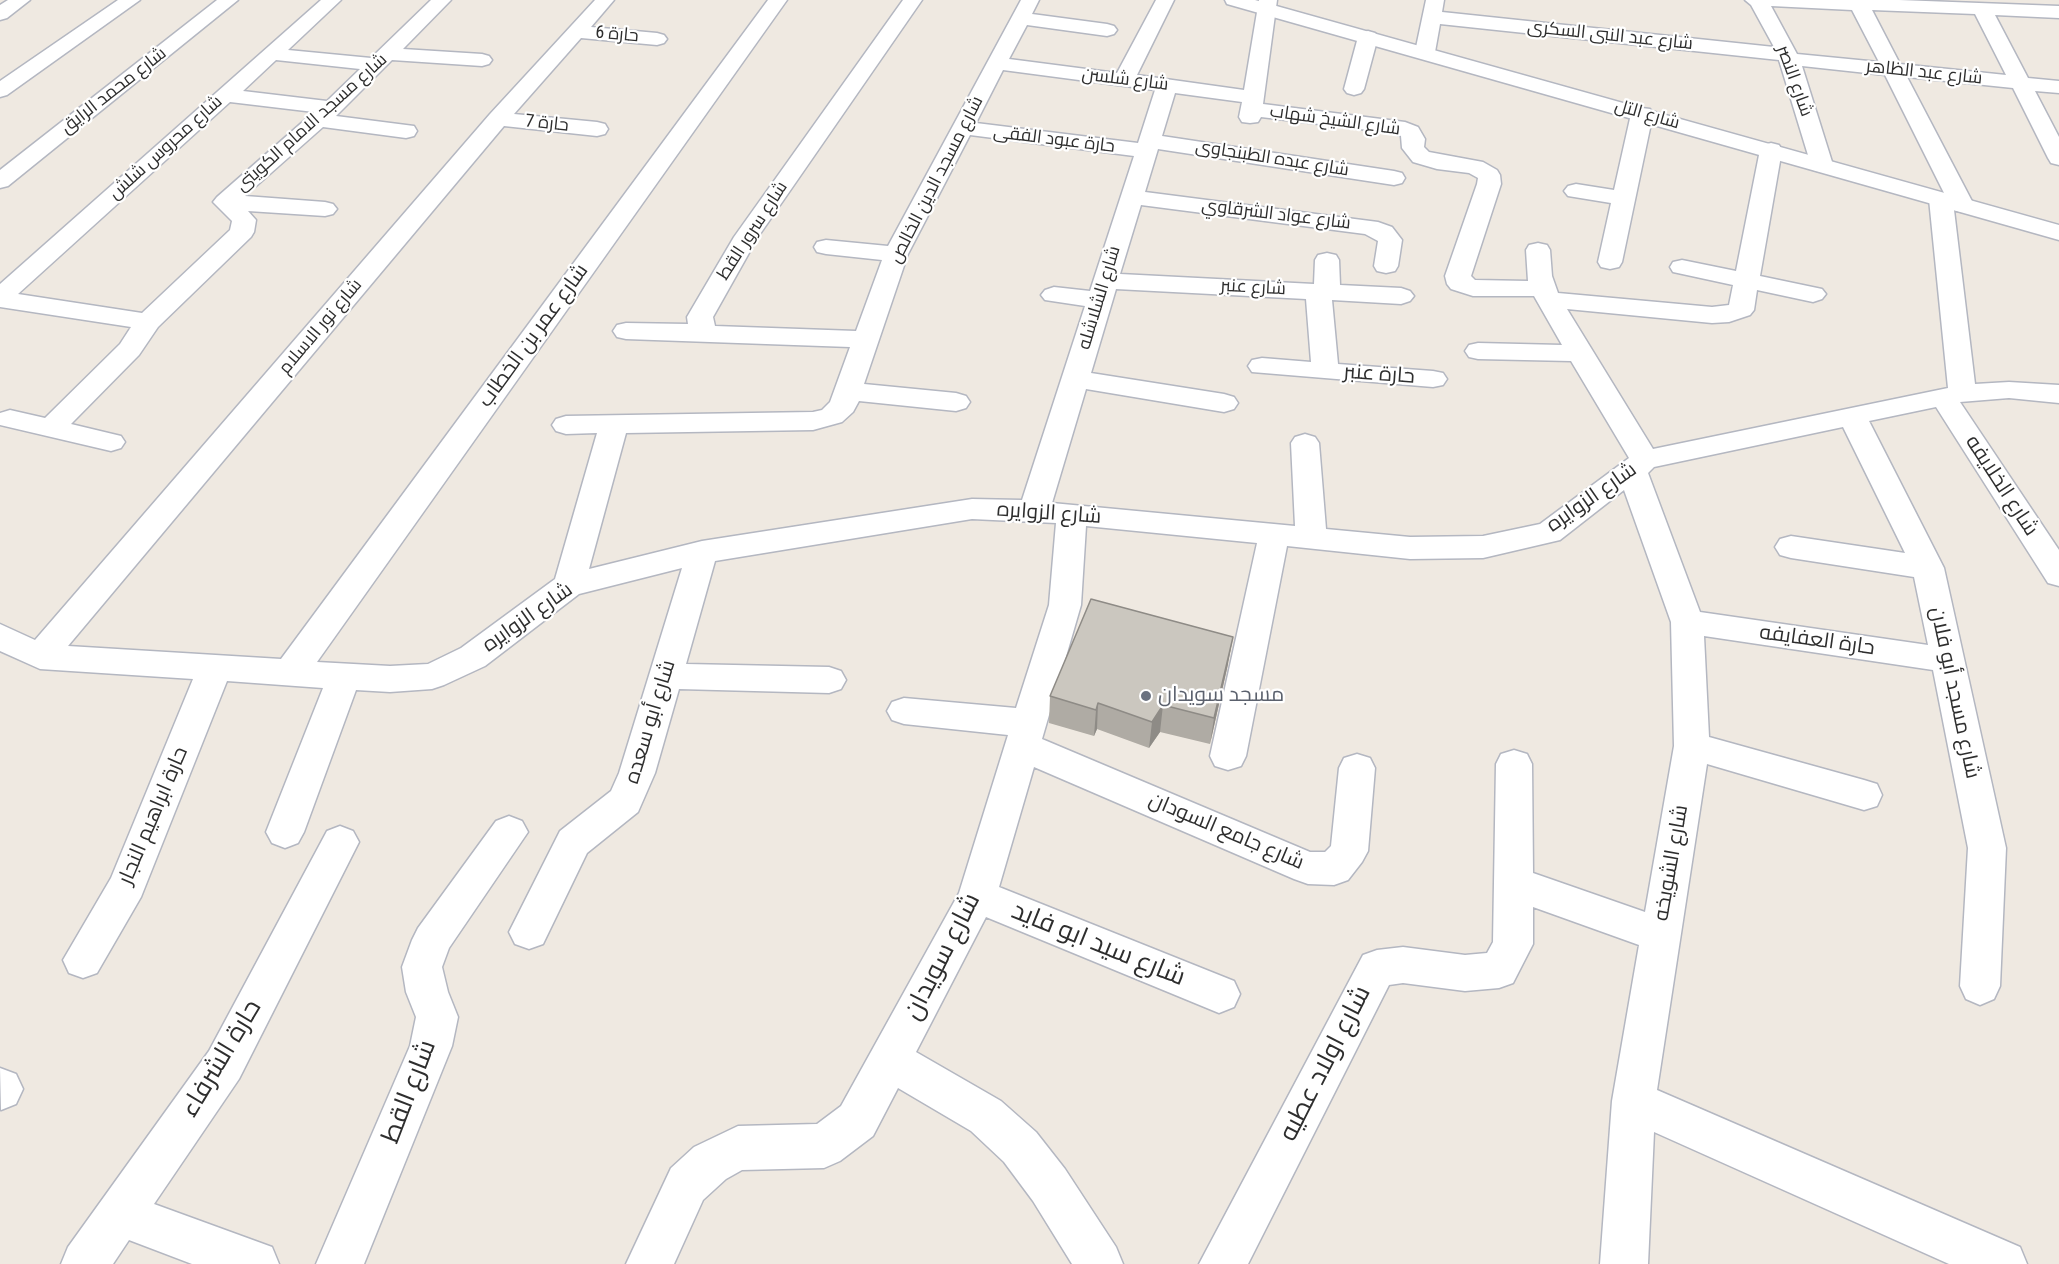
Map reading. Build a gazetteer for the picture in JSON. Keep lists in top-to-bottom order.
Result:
{
  "streets": {
    "street": [
      "حارة 6",
      "شارع عبد النبى السكرى",
      "شارع عبد الظاهر",
      "شارع شلسن",
      "شارع النصر",
      "شارع محمد الرايق",
      "شارع التل",
      "شارع الشيخ شهاب",
      "شارع مسجد الامام الكويتى",
      "حارة 7",
      "حارة عبود الفقى",
      "شارع محروس شلش",
      "شارع عبده الطبنجاوى",
      "شارع مسجد الدين الخالص",
      "شارع عواد الشرقاوي",
      "شارع سرور القط",
      "شارع عنبر",
      "شارع الشلاشله",
      "شارع نور الاسلام",
      "شارع عمر بن الخطاب",
      "حارة عنبر",
      "شارع الخلايفه",
      "شارع الزوايره",
      "حارة العفايفه",
      "شارع مسجد أبو فلان",
      "شارع أبو سعده",
      "حارة ابراهيم النجار",
      "شارع جامع السودان",
      "شارع الشويخه",
      "شارع سيد ابو فايد",
      "شارع سويدان",
      "حارة الشرفاء",
      "شارع اولاد عطيه",
      "شارع القط"
    ]
  },
  "crossings": [
    ["حارة 6", "شارع نور الاسلام"],
    ["شارع عبد النبى السكرى", "شارع عبد الظاهر"],
    ["شارع عبد النبى السكرى", "شارع النصر"],
    ["شارع عبد الظاهر", "شارع النصر"],
    ["شارع شلسن", "شارع الشيخ شهاب"],
    ["شارع شلسن", "شارع مسجد الدين الخالص"],
    ["شارع شلسن", "شارع الشلاشله"],
    ["شارع النصر", "شارع التل"],
    ["شارع الشيخ شهاب", "شارع الشويخه"],
    ["حارة 7", "شارع نور الاسلام"],
    ["حارة عبود الفقى", "شارع عبده الطبنجاوى"],
    ["حارة عبود الفقى", "شارع مسجد الدين الخالص"],
    ["حارة عبود الفقى", "شارع الشلاشله"],
    ["شارع عبده الطبنجاوى", "شارع الشلاشله"],
    ["شارع عواد الشرقاوي", "شارع الشلاشله"],
    ["شارع عنبر", "شارع الشلاشله"],
    ["شارع عنبر", "حارة عنبر"],
    ["شارع الشلاشله", "شارع الزوايره"],
    ["شارع نور الاسلام", "شارع الزوايره"],
    ["شارع عمر بن الخطاب", "شارع الزوايره"],
    ["شارع الخلايفه", "شارع الزوايره"],
    ["شارع الزوايره", "شارع مسجد أبو فلان"],
    ["شارع الزوايره", "شارع أبو سعده"],
    ["شارع الزوايره", "حارة ابراهيم النجار"],
    ["شارع الزوايره", "شارع الشويخه"],
    ["شارع الزوايره", "شارع سويدان"],
    ["حارة العفايفه", "شارع مسجد أبو فلان"],
    ["حارة العفايفه", "شارع الشويخه"],
    ["شارع جامع السودان", "شارع سويدان"],
    ["شارع سيد ابو فايد", "شارع سويدان"]
  ],
  "places": ["مسجد سويدان"]
}
